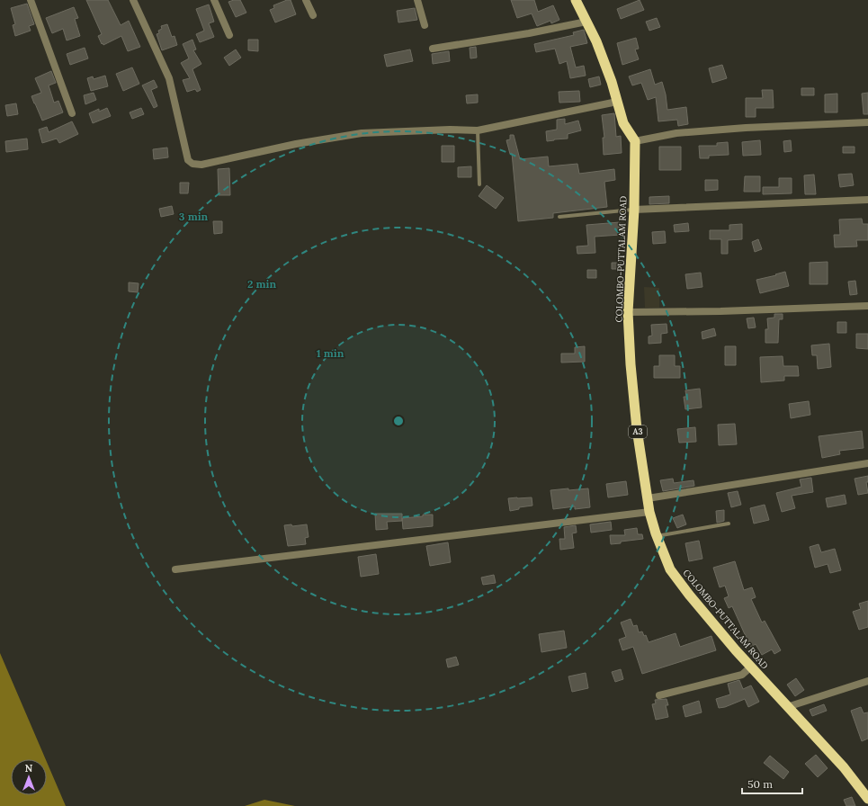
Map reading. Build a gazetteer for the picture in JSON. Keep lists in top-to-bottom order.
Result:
{
  "streets": {
    "highway": ["COLOMBO-PUTTALAM ROAD", "A3"]
  },
  "scale_bar": "50 m",
  "north": "top",
  "rings": ["3 min", "2 min", "1 min"]
}
